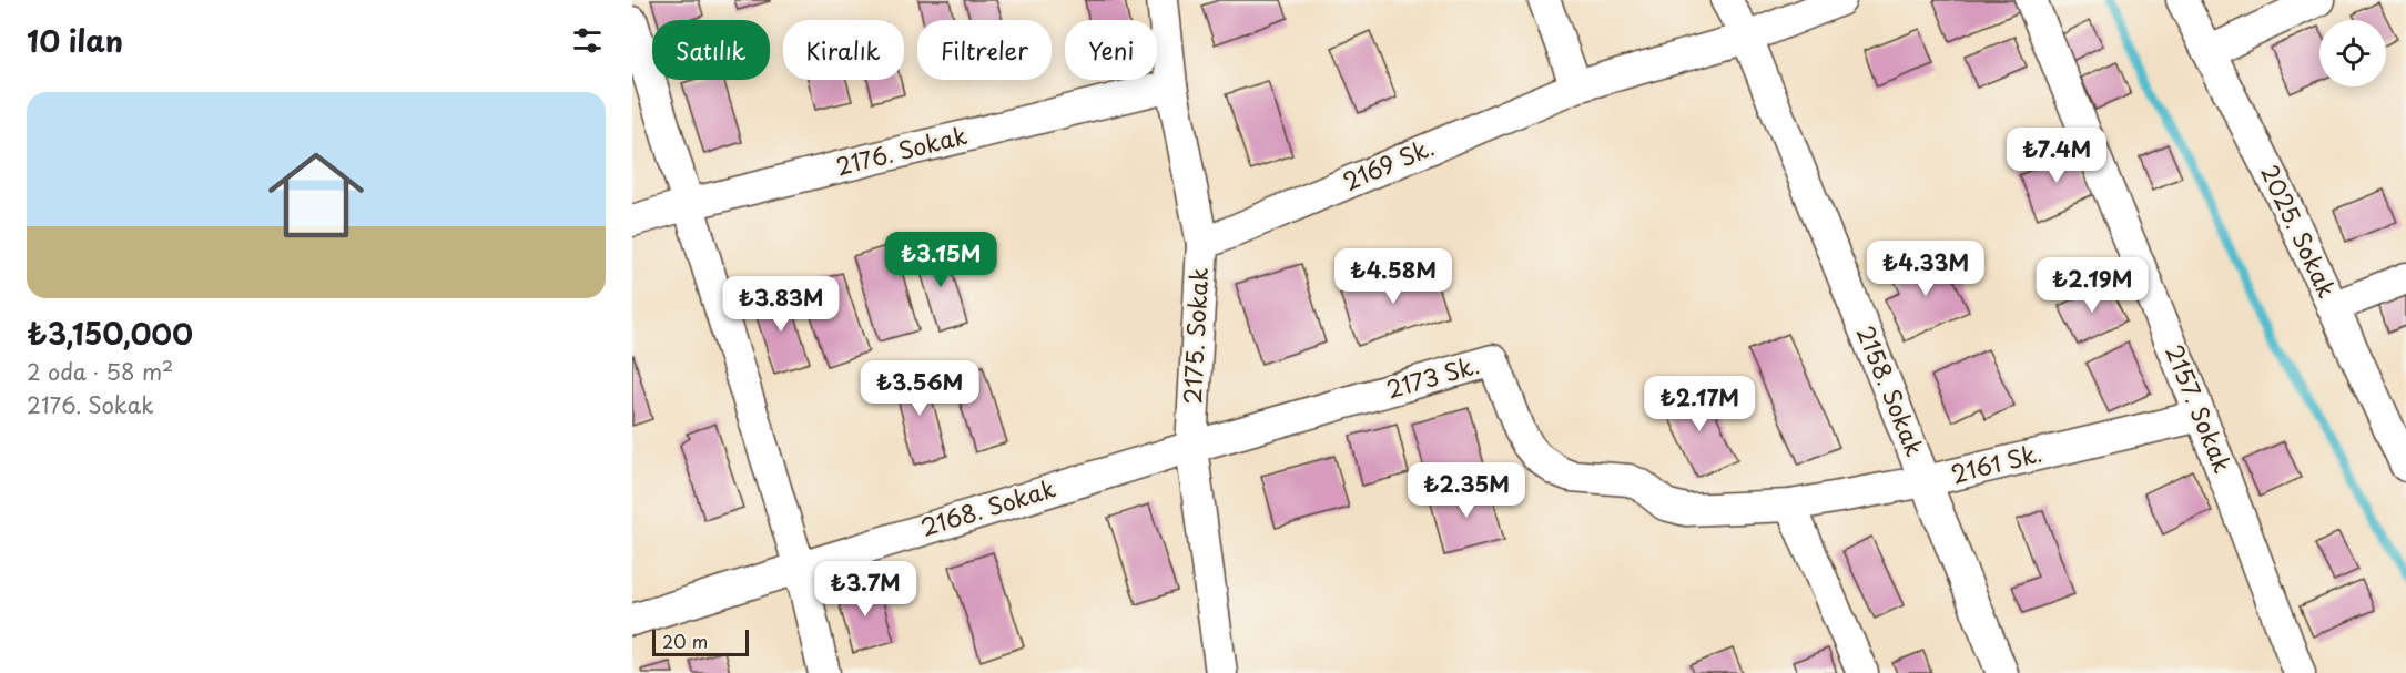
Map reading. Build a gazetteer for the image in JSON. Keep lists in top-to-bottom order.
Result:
{
  "streets": {
    "street": [
      "2176. Sokak",
      "2169 Sk.",
      "2025. Sokak",
      "2175. Sokak",
      "2173 Sk.",
      "2158. Sokak",
      "2157. Sokak",
      "2161 Sk.",
      "2168. Sokak"
    ]
  },
  "crossings": [
    ["2176. Sokak", "2175. Sokak"],
    ["2169 Sk.", "2175. Sokak"],
    ["2169 Sk.", "2158. Sokak"],
    ["2175. Sokak", "2173 Sk."],
    ["2175. Sokak", "2168. Sokak"],
    ["2173 Sk.", "2161 Sk."],
    ["2173 Sk.", "2168. Sokak"],
    ["2158. Sokak", "2161 Sk."],
    ["2157. Sokak", "2161 Sk."]
  ],
  "scale_bar": "20 m",
  "page": {
    "heading": "10 ilan",
    "chip": [
      "Satılık",
      "Kiralık",
      "Filtreler",
      "Yeni"
    ],
    "list": [
      {
        "name": "₺3,150,000",
        "note": "2 oda · 58 m² · 2176. Sokak"
      }
    ],
    "price": [
      "₺7.4M",
      "₺3.15M",
      "₺4.33M",
      "₺4.58M",
      "₺2.19M",
      "₺3.83M",
      "₺3.56M",
      "₺2.17M",
      "₺2.35M",
      "₺3.7M"
    ],
    "scale": "20 m"
  }
}
